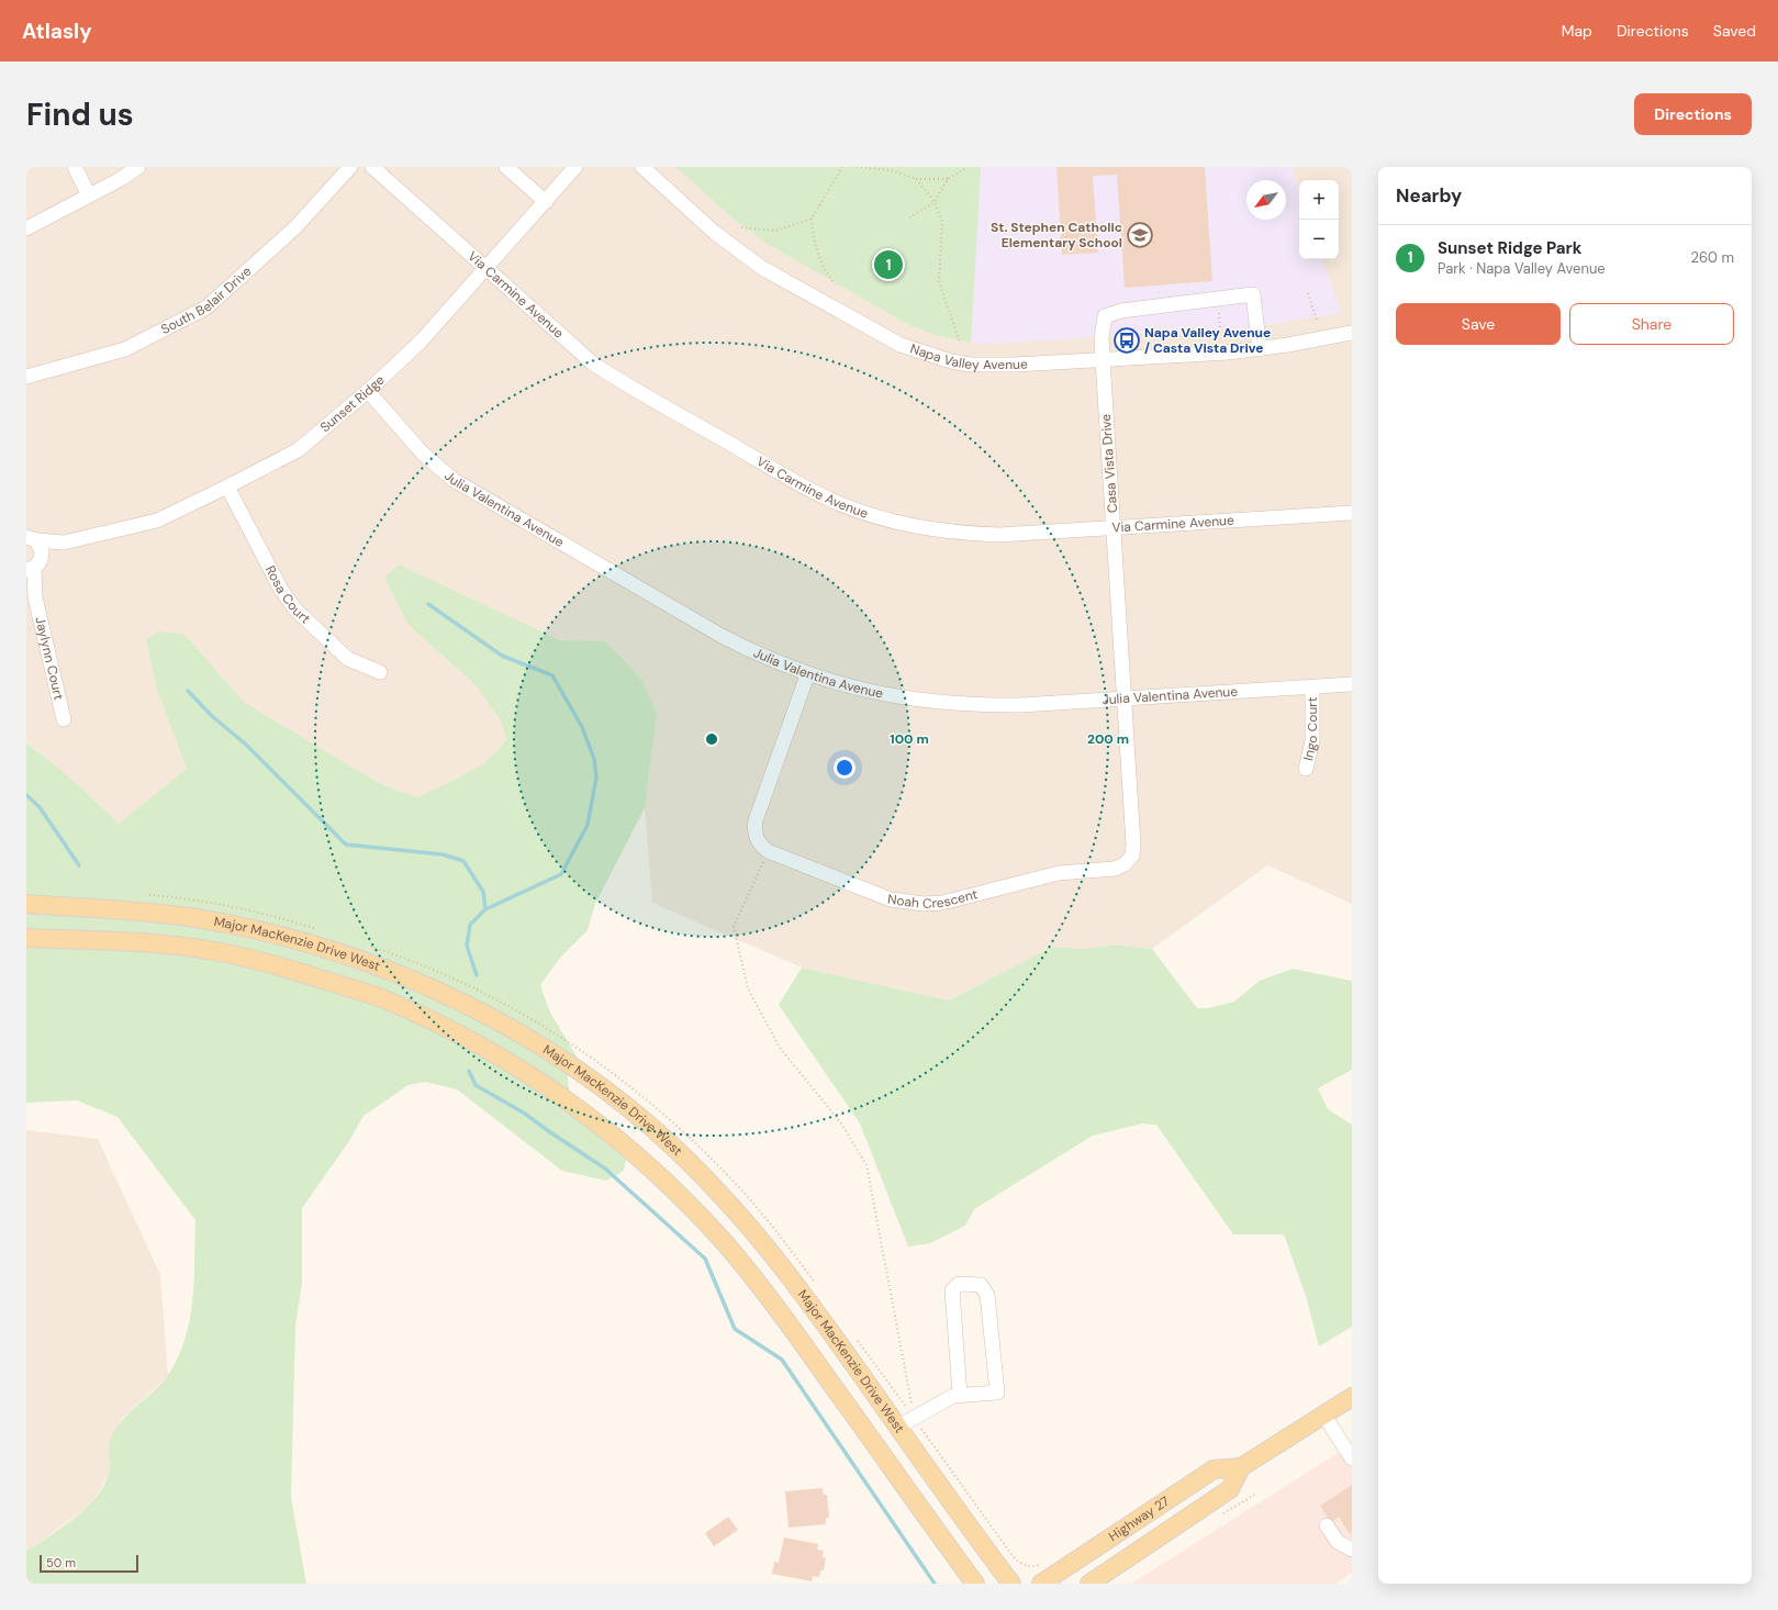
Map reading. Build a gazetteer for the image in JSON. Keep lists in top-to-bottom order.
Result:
{
  "streets": {
    "main road": ["Major MacKenzie Drive West", "Highway 27"],
    "street": [
      "Via Carmine Avenue",
      "South Belair Drive",
      "Napa Valley Avenue",
      "Sunset Ridge",
      "Casa Vista Drive",
      "Julia Valentina Avenue",
      "Rosa Court",
      "Jaylynn Court",
      "Ingo Court",
      "Noah Crescent"
    ]
  },
  "crossings": [
    ["Via Carmine Avenue", "Sunset Ridge"],
    ["Via Carmine Avenue", "Casa Vista Drive"],
    ["Napa Valley Avenue", "Casa Vista Drive"],
    ["Sunset Ridge", "Julia Valentina Avenue"],
    ["Sunset Ridge", "Rosa Court"],
    ["Sunset Ridge", "Jaylynn Court"],
    ["Casa Vista Drive", "Julia Valentina Avenue"],
    ["Casa Vista Drive", "Noah Crescent"],
    ["Julia Valentina Avenue", "Ingo Court"],
    ["Julia Valentina Avenue", "Noah Crescent"]
  ],
  "places": {
    "school or university": ["St. Stephen Catholic Elementary School"],
    "bus stop": ["Napa Valley Avenue / Casta Vista Drive"]
  },
  "scale_bar": "50 m",
  "north": "bottom left",
  "page": {
    "header": "Atlasly",
    "nav": ["Map", "Directions", "Saved"],
    "buttons": [
      "Directions",
      ["Save", "Share"]
    ],
    "title": "Find us",
    "heading": "Nearby",
    "map_buttons": ["+", "−"],
    "list": [
      {
        "mark": "1",
        "name": "Sunset Ridge Park",
        "note": "Park · Napa Valley Avenue",
        "value": "260 m"
      }
    ],
    "pins": "1",
    "scale": "50 m"
  },
  "rings": ["100 m", "200 m"]
}
